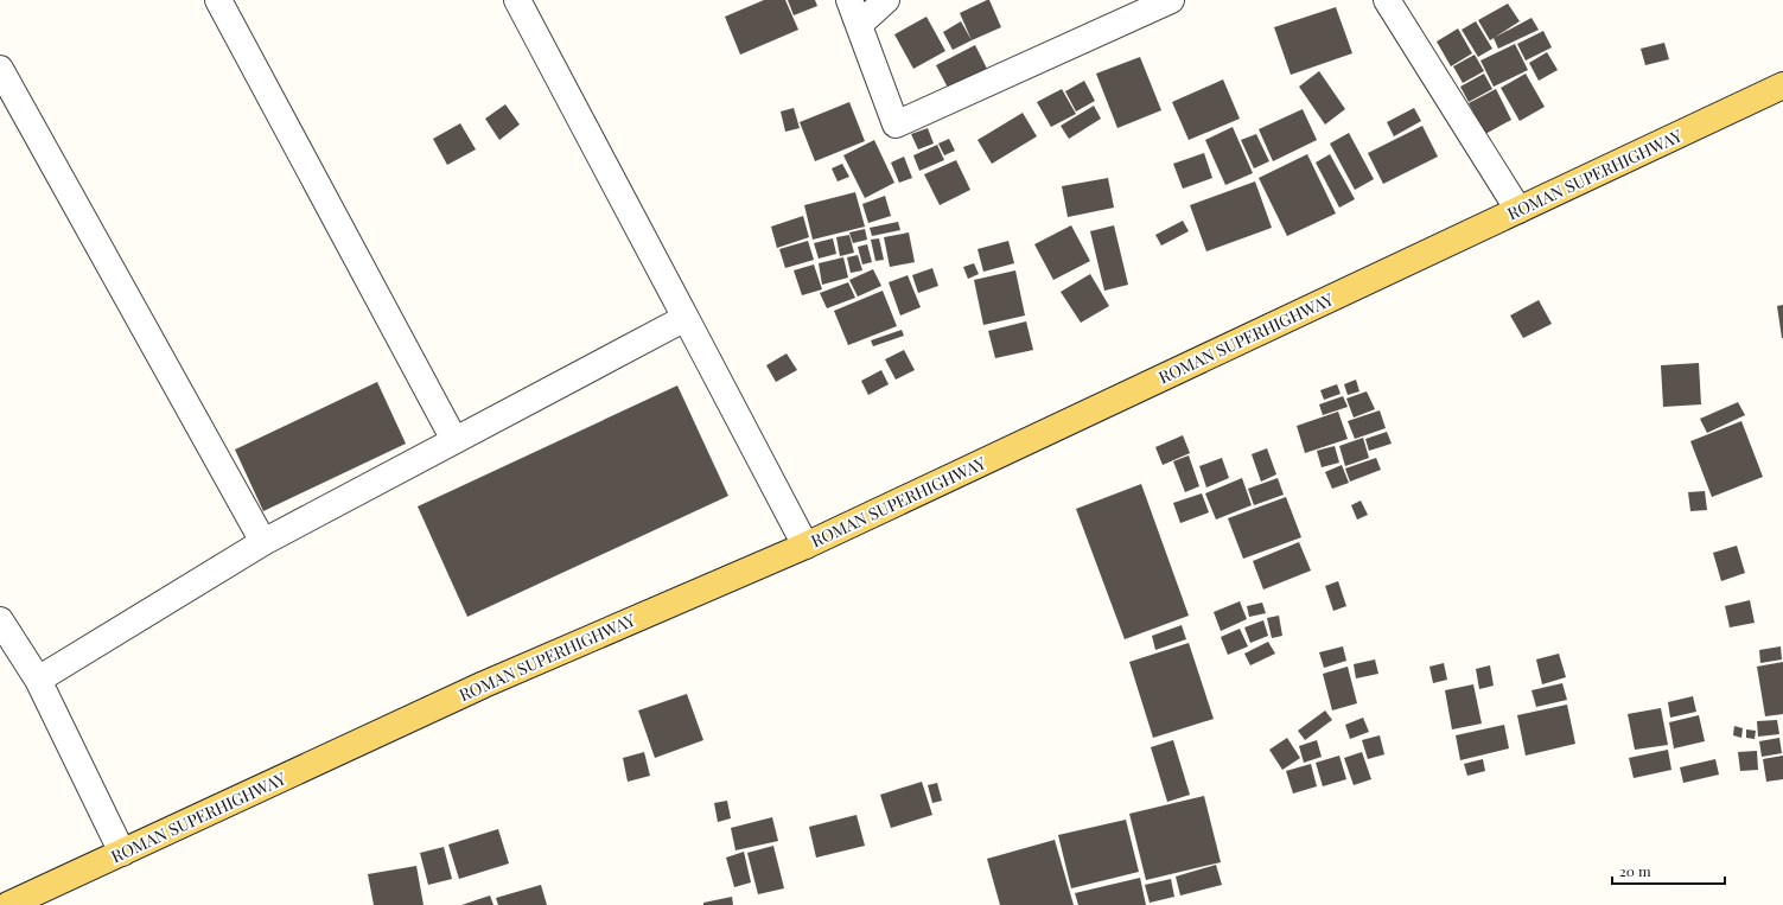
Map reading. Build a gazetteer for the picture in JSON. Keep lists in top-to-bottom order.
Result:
{
  "streets": {
    "main road": ["ROMAN SUPERHIGHWAY"]
  },
  "scale_bar": "20 m"
}
